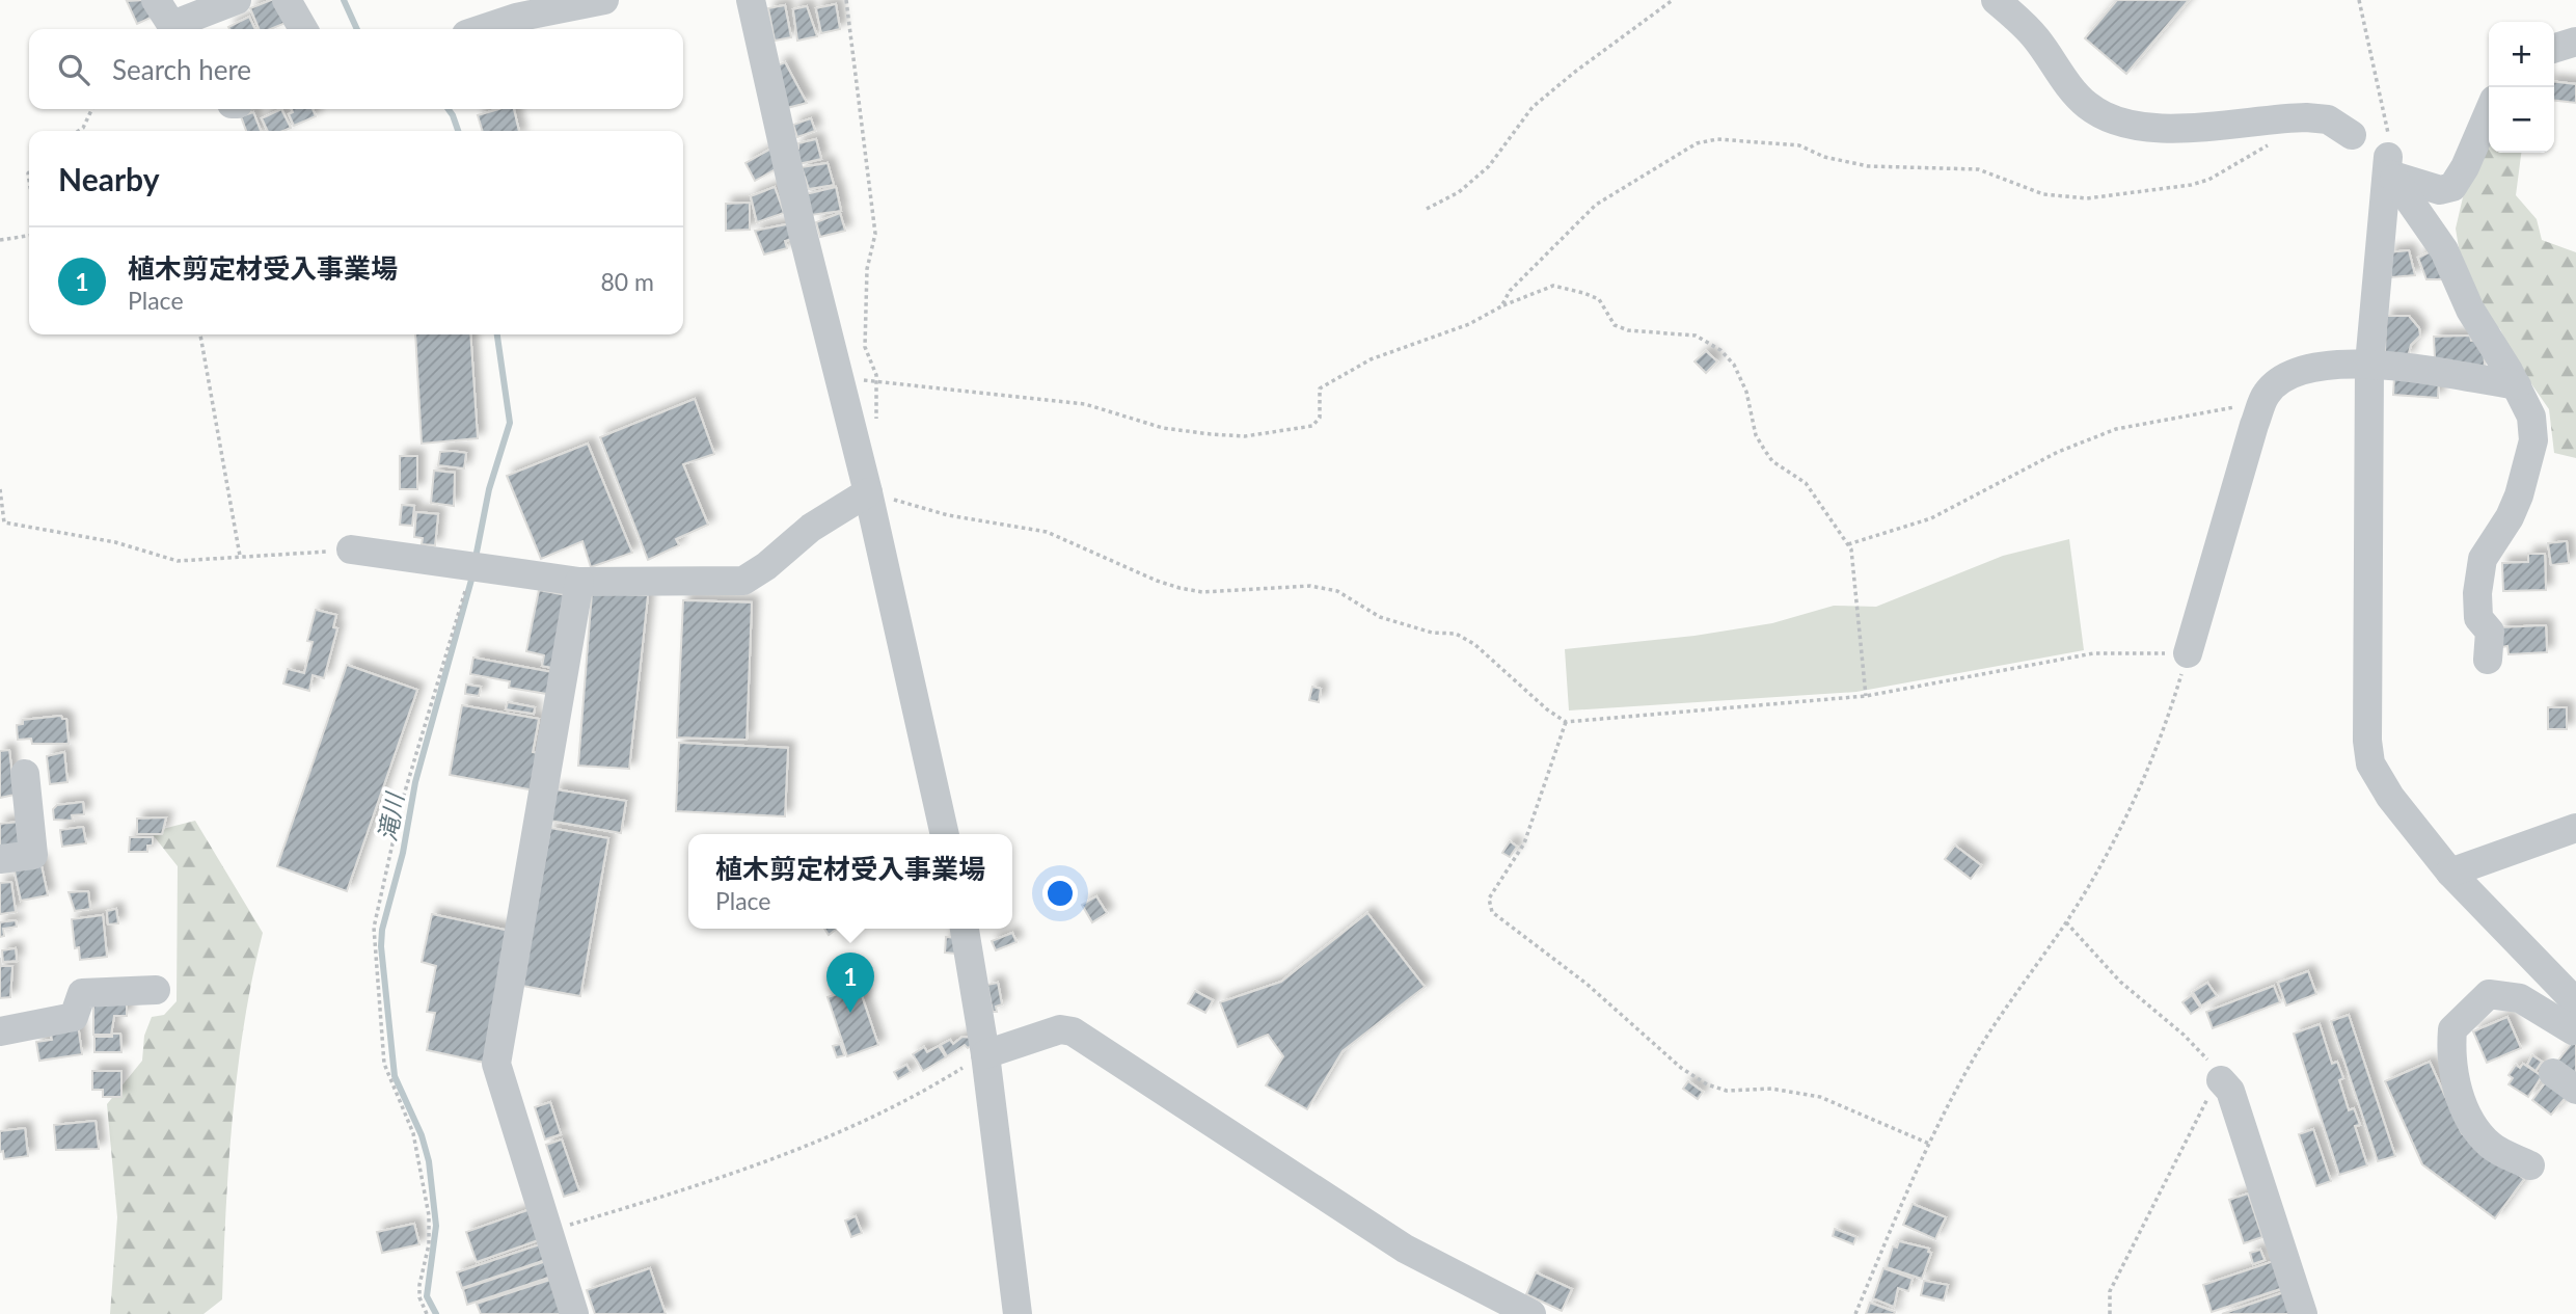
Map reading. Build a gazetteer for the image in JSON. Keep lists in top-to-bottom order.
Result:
{
  "water": ["滝川"],
  "page": {
    "map_buttons": ["+", "−"],
    "search": "Search here",
    "heading": "Nearby",
    "list": [
      {
        "mark": "1",
        "name": "植木剪定材受入事業場",
        "note": "Place",
        "value": "80 m"
      }
    ],
    "popup": ["植木剪定材受入事業場", "Place"],
    "pins": "1"
  }
}
